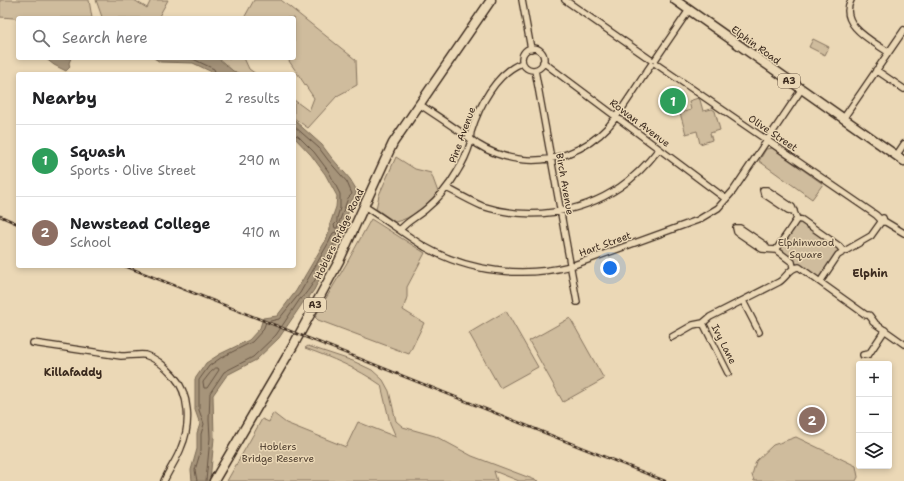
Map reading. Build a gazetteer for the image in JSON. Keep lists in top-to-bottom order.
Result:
{
  "streets": {
    "highway": ["Elphin Road", "A3", "Hoblers Bridge Road"],
    "street": [
      "Rowan Avenue",
      "Olive Street",
      "Pine Avenue",
      "Birch Avenue",
      "Hart Street",
      "Ivy Lane"
    ]
  },
  "crossings": [
    ["Elphin Road", "Hart Street"],
    ["Rowan Avenue", "Pine Avenue"],
    ["Rowan Avenue", "Birch Avenue"],
    ["Rowan Avenue", "Hart Street"],
    ["Olive Street", "Hart Street"],
    ["Pine Avenue", "Birch Avenue"],
    ["Pine Avenue", "Hart Street"],
    ["Birch Avenue", "Hart Street"],
    ["Hoblers Bridge Road", "Hart Street"]
  ],
  "districts": ["Elphin", "Killafaddy"],
  "parks": ["Elphinwood Square", "Hoblers Bridge Reserve"],
  "page": {
    "search": "Search here",
    "heading": ["Nearby", "2 results"],
    "pins": ["1", "2"],
    "list": [
      {
        "mark": "1",
        "name": "Squash",
        "note": "Sports · Olive Street",
        "value": "290 m"
      },
      {
        "mark": "2",
        "name": "Newstead College",
        "note": "School",
        "value": "410 m"
      }
    ],
    "map_buttons": ["+", "−"]
  }
}
